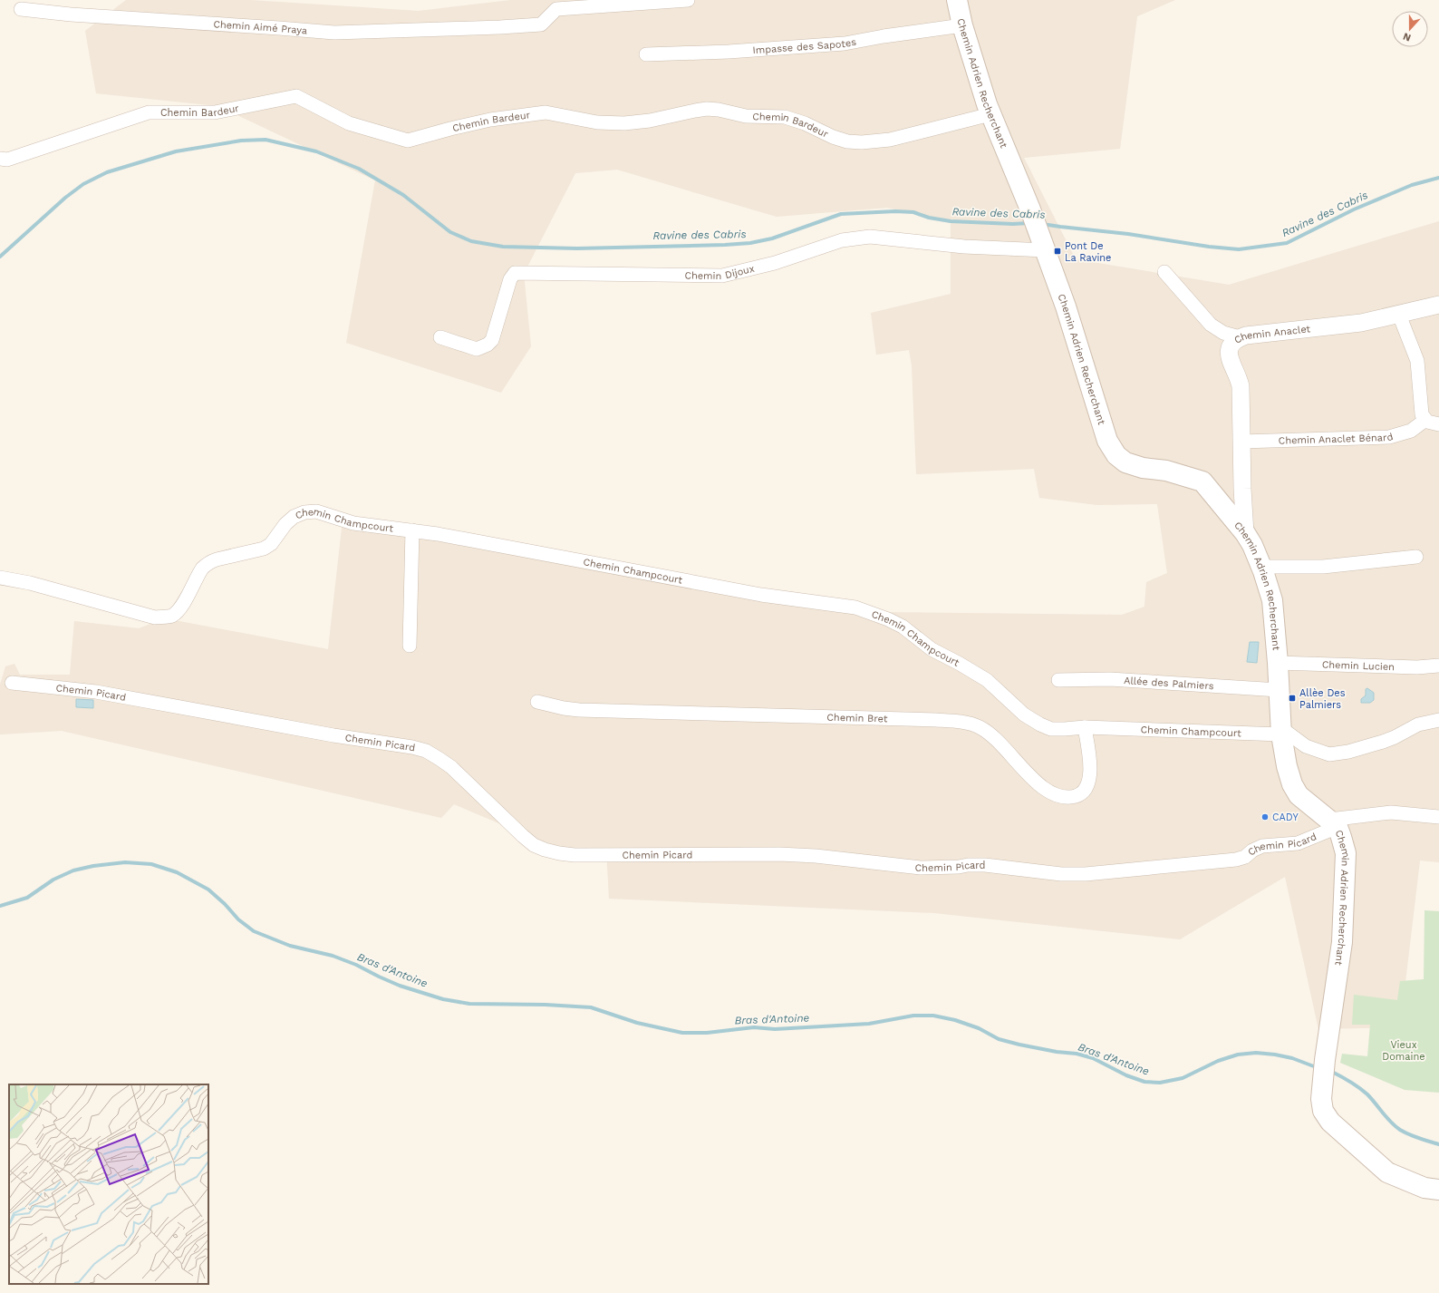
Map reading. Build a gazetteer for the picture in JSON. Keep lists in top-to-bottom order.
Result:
{
  "streets": {
    "main road": ["Chemin Adrien Recherchant"],
    "street": [
      "Chemin Aimé Praya",
      "Impasse des Sapotes",
      "Chemin Bardeur",
      "Chemin Dijoux",
      "Chemin Anaclet",
      "Chemin Anaclet Bénard",
      "Chemin Champcourt",
      "Chemin Lucien",
      "Allée des Palmiers",
      "Chemin Picard",
      "Chemin Bret"
    ]
  },
  "crossings": [
    ["Impasse des Sapotes", "Chemin Adrien Recherchant"],
    ["Chemin Adrien Recherchant", "Chemin Bardeur"],
    ["Chemin Adrien Recherchant", "Chemin Dijoux"],
    ["Chemin Adrien Recherchant", "Chemin Anaclet"],
    ["Chemin Adrien Recherchant", "Chemin Champcourt"],
    ["Chemin Adrien Recherchant", "Chemin Lucien"],
    ["Chemin Adrien Recherchant", "Allée des Palmiers"],
    ["Chemin Adrien Recherchant", "Chemin Picard"],
    ["Chemin Anaclet", "Chemin Anaclet Bénard"],
    ["Chemin Champcourt", "Chemin Bret"]
  ],
  "water": ["Ravine des Cabris", "Bras d'Antoine"],
  "parks": ["Vieux Domaine"],
  "places": {
    "transit": ["Pont De La Ravine", "Allèe Des Palmiers"],
    "other": ["CADY"]
  },
  "north": "bottom"
}
